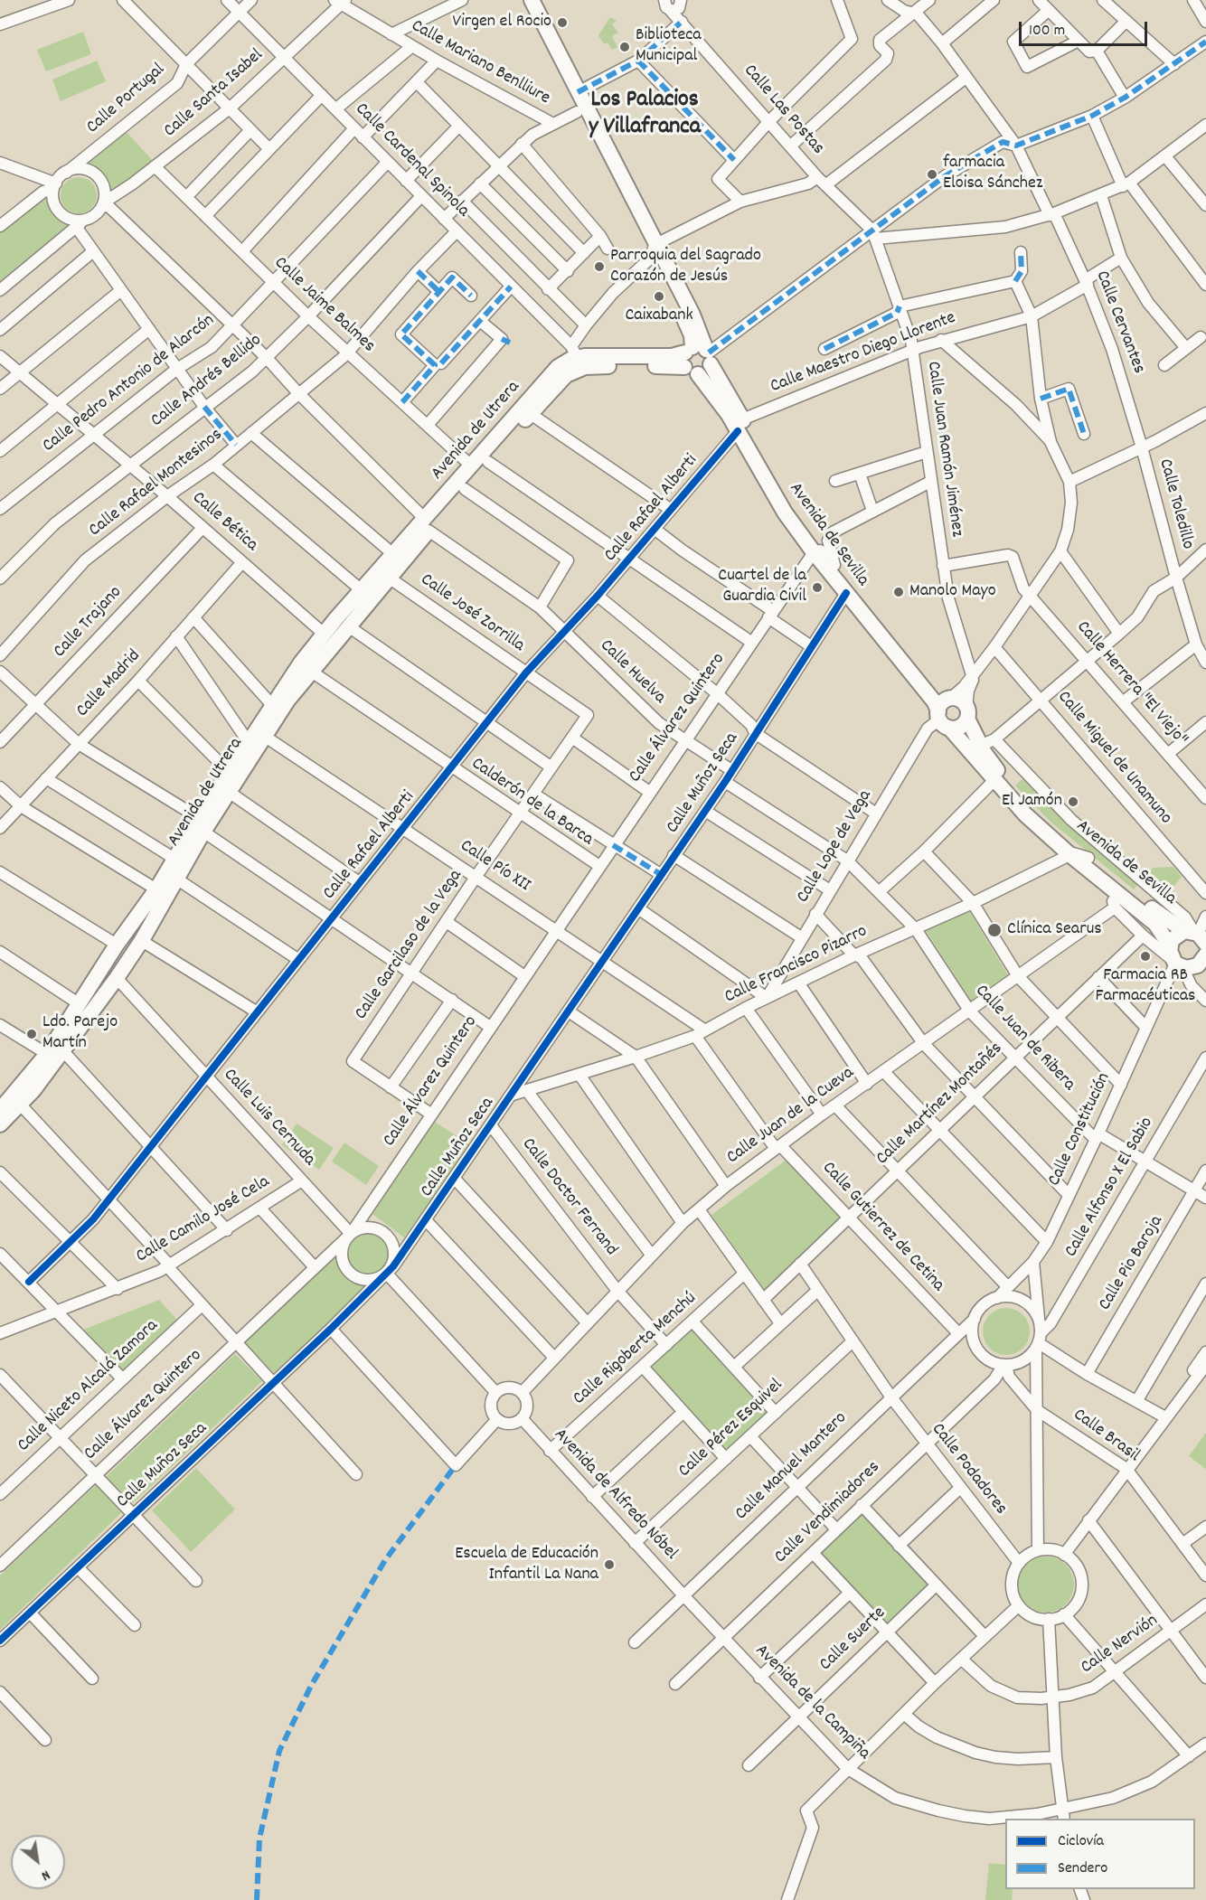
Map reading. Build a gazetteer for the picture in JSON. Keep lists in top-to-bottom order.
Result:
{
  "streets": {
    "main road": ["Avenida de Utrera", "Avenida de Sevilla"],
    "street": [
      "Calle Mariano Benlliure",
      "Calle Santa Isabel",
      "Calle Portugal",
      "Calle Las Postas",
      "Calle Cardenal Spinola",
      "Calle Jaime Balmes",
      "Calle Cervantes",
      "Calle Maestro Diego Llorente",
      "Calle Andrés Bellido",
      "Calle Pedro Antonio de Alarcón",
      "Calle Juan Ramón Jiménez",
      "Calle Rafael Montesinos",
      "Calle Toledillo",
      "Calle Rafael Alberti",
      "Calle Bética",
      "Calle José Zorrilla",
      "Calle Trajano",
      "Calle Huelva",
      "Calle Madrid",
      "Calle Herrera \"El Viejo\"",
      "Calle Álvarez Quintero",
      "Calle Miguel de Unamuno",
      "Calle Muñoz Seca",
      "Calderón de la Barca",
      "Calle Lope de Vega",
      "Calle Pío XII",
      "Calle Garcilaso de la Vega",
      "Calle Francisco Pizarro",
      "Calle Juan de Ribera",
      "Calle Martínez Montañés",
      "Calle Juan de la Cueva",
      "Calle Luis Cernuda",
      "Calle Constitución",
      "Calle Alfonso X El Sabio",
      "Calle Doctor Ferrand",
      "Calle Camilo José Cela",
      "Calle Gutierrez de Cetina",
      "Calle Pio Baroja",
      "Calle Rigoberta Menchú",
      "Calle Niceto Alcalá Zamora",
      "Calle Pérez Esquivel",
      "Calle Brasil",
      "Calle Manuel Mantero",
      "Calle Podadores",
      "Avenida de Alfredo Nóbel",
      "Calle Vendimiadores",
      "Calle Suerte",
      "Calle Nervión",
      "Avenida de la Campiña"
    ]
  },
  "crossings": [
    ["Calle Mariano Benlliure", "Calle Santa Isabel"],
    ["Calle Santa Isabel", "Calle Portugal"],
    ["Calle Santa Isabel", "Calle Cardenal Spinola"],
    ["Calle Santa Isabel", "Calle Jaime Balmes"],
    ["Calle Santa Isabel", "Calle Huelva"],
    ["Calle Portugal", "Calle Cardenal Spinola"],
    ["Calle Portugal", "Calle Huelva"],
    ["Calle Las Postas", "Calle Juan Ramón Jiménez"],
    ["Calle Cardenal Spinola", "Calle Andrés Bellido"],
    ["Calle Cardenal Spinola", "Calle Pedro Antonio de Alarcón"],
    ["Calle Cardenal Spinola", "Avenida de Utrera"],
    ["Calle Cardenal Spinola", "Calle Rafael Montesinos"],
    ["Calle Jaime Balmes", "Calle Andrés Bellido"],
    ["Calle Jaime Balmes", "Calle Pedro Antonio de Alarcón"],
    ["Calle Jaime Balmes", "Avenida de Utrera"],
    ["Calle Jaime Balmes", "Calle Rafael Montesinos"],
    ["Calle Cervantes", "Calle Maestro Diego Llorente"],
    ["Calle Cervantes", "Calle Toledillo"],
    ["Calle Maestro Diego Llorente", "Calle Juan Ramón Jiménez"],
    ["Calle Maestro Diego Llorente", "Calle Rafael Alberti"],
    ["Calle Maestro Diego Llorente", "Avenida de Sevilla"],
    ["Calle Andrés Bellido", "Calle Bética"],
    ["Calle Andrés Bellido", "Calle Huelva"],
    ["Calle Pedro Antonio de Alarcón", "Calle Bética"],
    ["Calle Pedro Antonio de Alarcón", "Calle Huelva"],
    ["Avenida de Utrera", "Calle Bética"],
    ["Avenida de Utrera", "Avenida de Sevilla"],
    ["Avenida de Utrera", "Calle José Zorrilla"],
    ["Avenida de Utrera", "Calle Huelva"],
    ["Avenida de Utrera", "Calderón de la Barca"],
    ["Avenida de Utrera", "Calle Pío XII"],
    ["Avenida de Utrera", "Calle Luis Cernuda"],
    ["Calle Juan Ramón Jiménez", "Calle Herrera \"El Viejo\""],
    ["Calle Juan Ramón Jiménez", "Calle Lope de Vega"],
    ["Calle Rafael Montesinos", "Calle Bética"],
    ["Calle Rafael Montesinos", "Calle Huelva"],
    ["Calle Rafael Alberti", "Avenida de Sevilla"],
    ["Calle Rafael Alberti", "Calle José Zorrilla"],
    ["Calle Rafael Alberti", "Calle Huelva"],
    ["Calle Rafael Alberti", "Calderón de la Barca"],
    ["Calle Rafael Alberti", "Calle Pío XII"],
    ["Calle Rafael Alberti", "Calle Luis Cernuda"],
    ["Calle Bética", "Calle Trajano"],
    ["Calle Bética", "Calle Madrid"],
    ["Avenida de Sevilla", "Calle Álvarez Quintero"],
    ["Avenida de Sevilla", "Calle Muñoz Seca"],
    ["Avenida de Sevilla", "Calle Lope de Vega"],
    ["Avenida de Sevilla", "Calle Francisco Pizarro"],
    ["Avenida de Sevilla", "Calle Martínez Montañés"],
    ["Avenida de Sevilla", "Calle Juan de la Cueva"],
    ["Avenida de Sevilla", "Calle Constitución"],
    ["Calle José Zorrilla", "Calle Garcilaso de la Vega"],
    ["Calle Huelva", "Calle Álvarez Quintero"],
    ["Calle Huelva", "Calle Muñoz Seca"],
    ["Calle Álvarez Quintero", "Calle Muñoz Seca"],
    ["Calle Álvarez Quintero", "Calderón de la Barca"],
    ["Calle Álvarez Quintero", "Calle Pío XII"],
    ["Calle Álvarez Quintero", "Calle Luis Cernuda"],
    ["Calle Muñoz Seca", "Calle Pío XII"],
    ["Calle Muñoz Seca", "Calle Francisco Pizarro"],
    ["Calle Muñoz Seca", "Calle Juan de Ribera"],
    ["Calle Muñoz Seca", "Calle Luis Cernuda"],
    ["Calle Muñoz Seca", "Calle Doctor Ferrand"],
    ["Calderón de la Barca", "Calle Garcilaso de la Vega"],
    ["Calle Lope de Vega", "Calle Francisco Pizarro"],
    ["Calle Lope de Vega", "Calle Juan de Ribera"],
    ["Calle Pío XII", "Calle Garcilaso de la Vega"],
    ["Calle Pío XII", "Calle Francisco Pizarro"],
    ["Calle Pío XII", "Calle Gutierrez de Cetina"],
    ["Calle Francisco Pizarro", "Calle Juan de Ribera"],
    ["Calle Francisco Pizarro", "Calle Gutierrez de Cetina"],
    ["Calle Juan de Ribera", "Calle Martínez Montañés"],
    ["Calle Juan de Ribera", "Calle Juan de la Cueva"],
    ["Calle Juan de Ribera", "Calle Constitución"],
    ["Calle Juan de Ribera", "Calle Alfonso X El Sabio"],
    ["Calle Juan de Ribera", "Calle Pio Baroja"],
    ["Calle Martínez Montañés", "Calle Gutierrez de Cetina"],
    ["Calle Martínez Montañés", "Calle Podadores"],
    ["Calle Juan de la Cueva", "Calle Doctor Ferrand"],
    ["Calle Juan de la Cueva", "Calle Gutierrez de Cetina"],
    ["Calle Juan de la Cueva", "Avenida de Alfredo Nóbel"],
    ["Calle Luis Cernuda", "Calle Camilo José Cela"],
    ["Calle Constitución", "Calle Alfonso X El Sabio"],
    ["Calle Constitución", "Calle Brasil"],
    ["Calle Constitución", "Calle Manuel Mantero"],
    ["Calle Constitución", "Calle Vendimiadores"],
    ["Calle Alfonso X El Sabio", "Calle Brasil"],
    ["Calle Alfonso X El Sabio", "Calle Manuel Mantero"],
    ["Calle Alfonso X El Sabio", "Calle Vendimiadores"],
    ["Calle Doctor Ferrand", "Calle Rigoberta Menchú"],
    ["Calle Gutierrez de Cetina", "Calle Manuel Mantero"],
    ["Calle Rigoberta Menchú", "Avenida de Alfredo Nóbel"],
    ["Calle Pérez Esquivel", "Calle Podadores"],
    ["Calle Pérez Esquivel", "Avenida de Alfredo Nóbel"],
    ["Calle Brasil", "Calle Manuel Mantero"],
    ["Calle Brasil", "Calle Vendimiadores"],
    ["Calle Manuel Mantero", "Calle Podadores"],
    ["Calle Manuel Mantero", "Avenida de Alfredo Nóbel"],
    ["Calle Manuel Mantero", "Calle Vendimiadores"],
    ["Calle Manuel Mantero", "Avenida de la Campiña"],
    ["Calle Podadores", "Calle Vendimiadores"],
    ["Avenida de Alfredo Nóbel", "Avenida de la Campiña"],
    ["Calle Vendimiadores", "Avenida de la Campiña"],
    ["Calle Suerte", "Avenida de la Campiña"]
  ],
  "districts": ["Los Palacios y Villafranca"],
  "places": [
    "Virgen el Rocio",
    "Biblioteca Municipal",
    "farmacia Eloisa Sánchez",
    "Parroquia del Sagrado Corazón de Jesús",
    "Caixabank",
    "Cuartel de la Guardia Civil",
    "Manolo Mayo",
    "El Jamón",
    "Clínica Searus",
    "Farmacia RB Farmacéuticas",
    "Ldo. Parejo Martín",
    "Escuela de Educación Infantil La Nana"
  ],
  "legend": ["Ciclovía", "Sendero"],
  "scale_bar": "100 m",
  "north": "bottom right"
}
